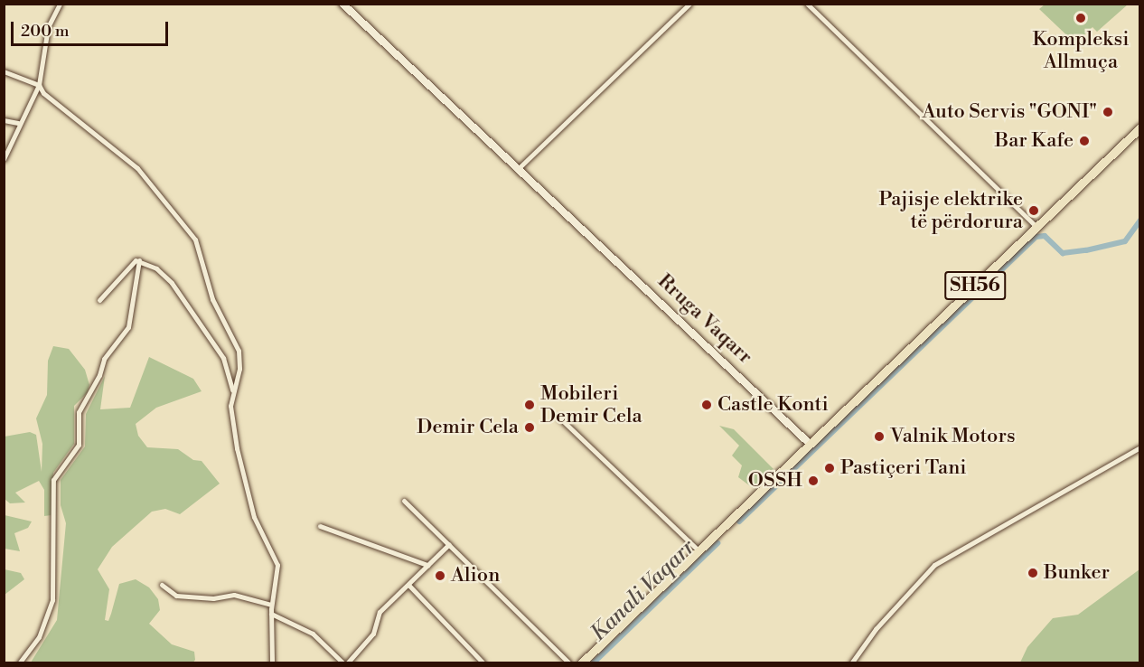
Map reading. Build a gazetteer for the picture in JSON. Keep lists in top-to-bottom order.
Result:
{
  "streets": {
    "main road": ["SH56", "Rruga Vaqarr"]
  },
  "crossings": [
    ["SH56", "Rruga Vaqarr"]
  ],
  "water": ["Kanali Vaqarr"],
  "places": [
    "Kompleksi Allmuça",
    "Auto Servis \"GONI\"",
    "Bar Kafe",
    "Pajisje elektrike të përdorura",
    "Mobileri Demir Cela",
    "Castle Konti",
    "Demir Cela",
    "Valnik Motors",
    "Pastiçeri Tani",
    "OSSH",
    "Bunker",
    "Alion"
  ],
  "scale_bar": "200 m"
}
